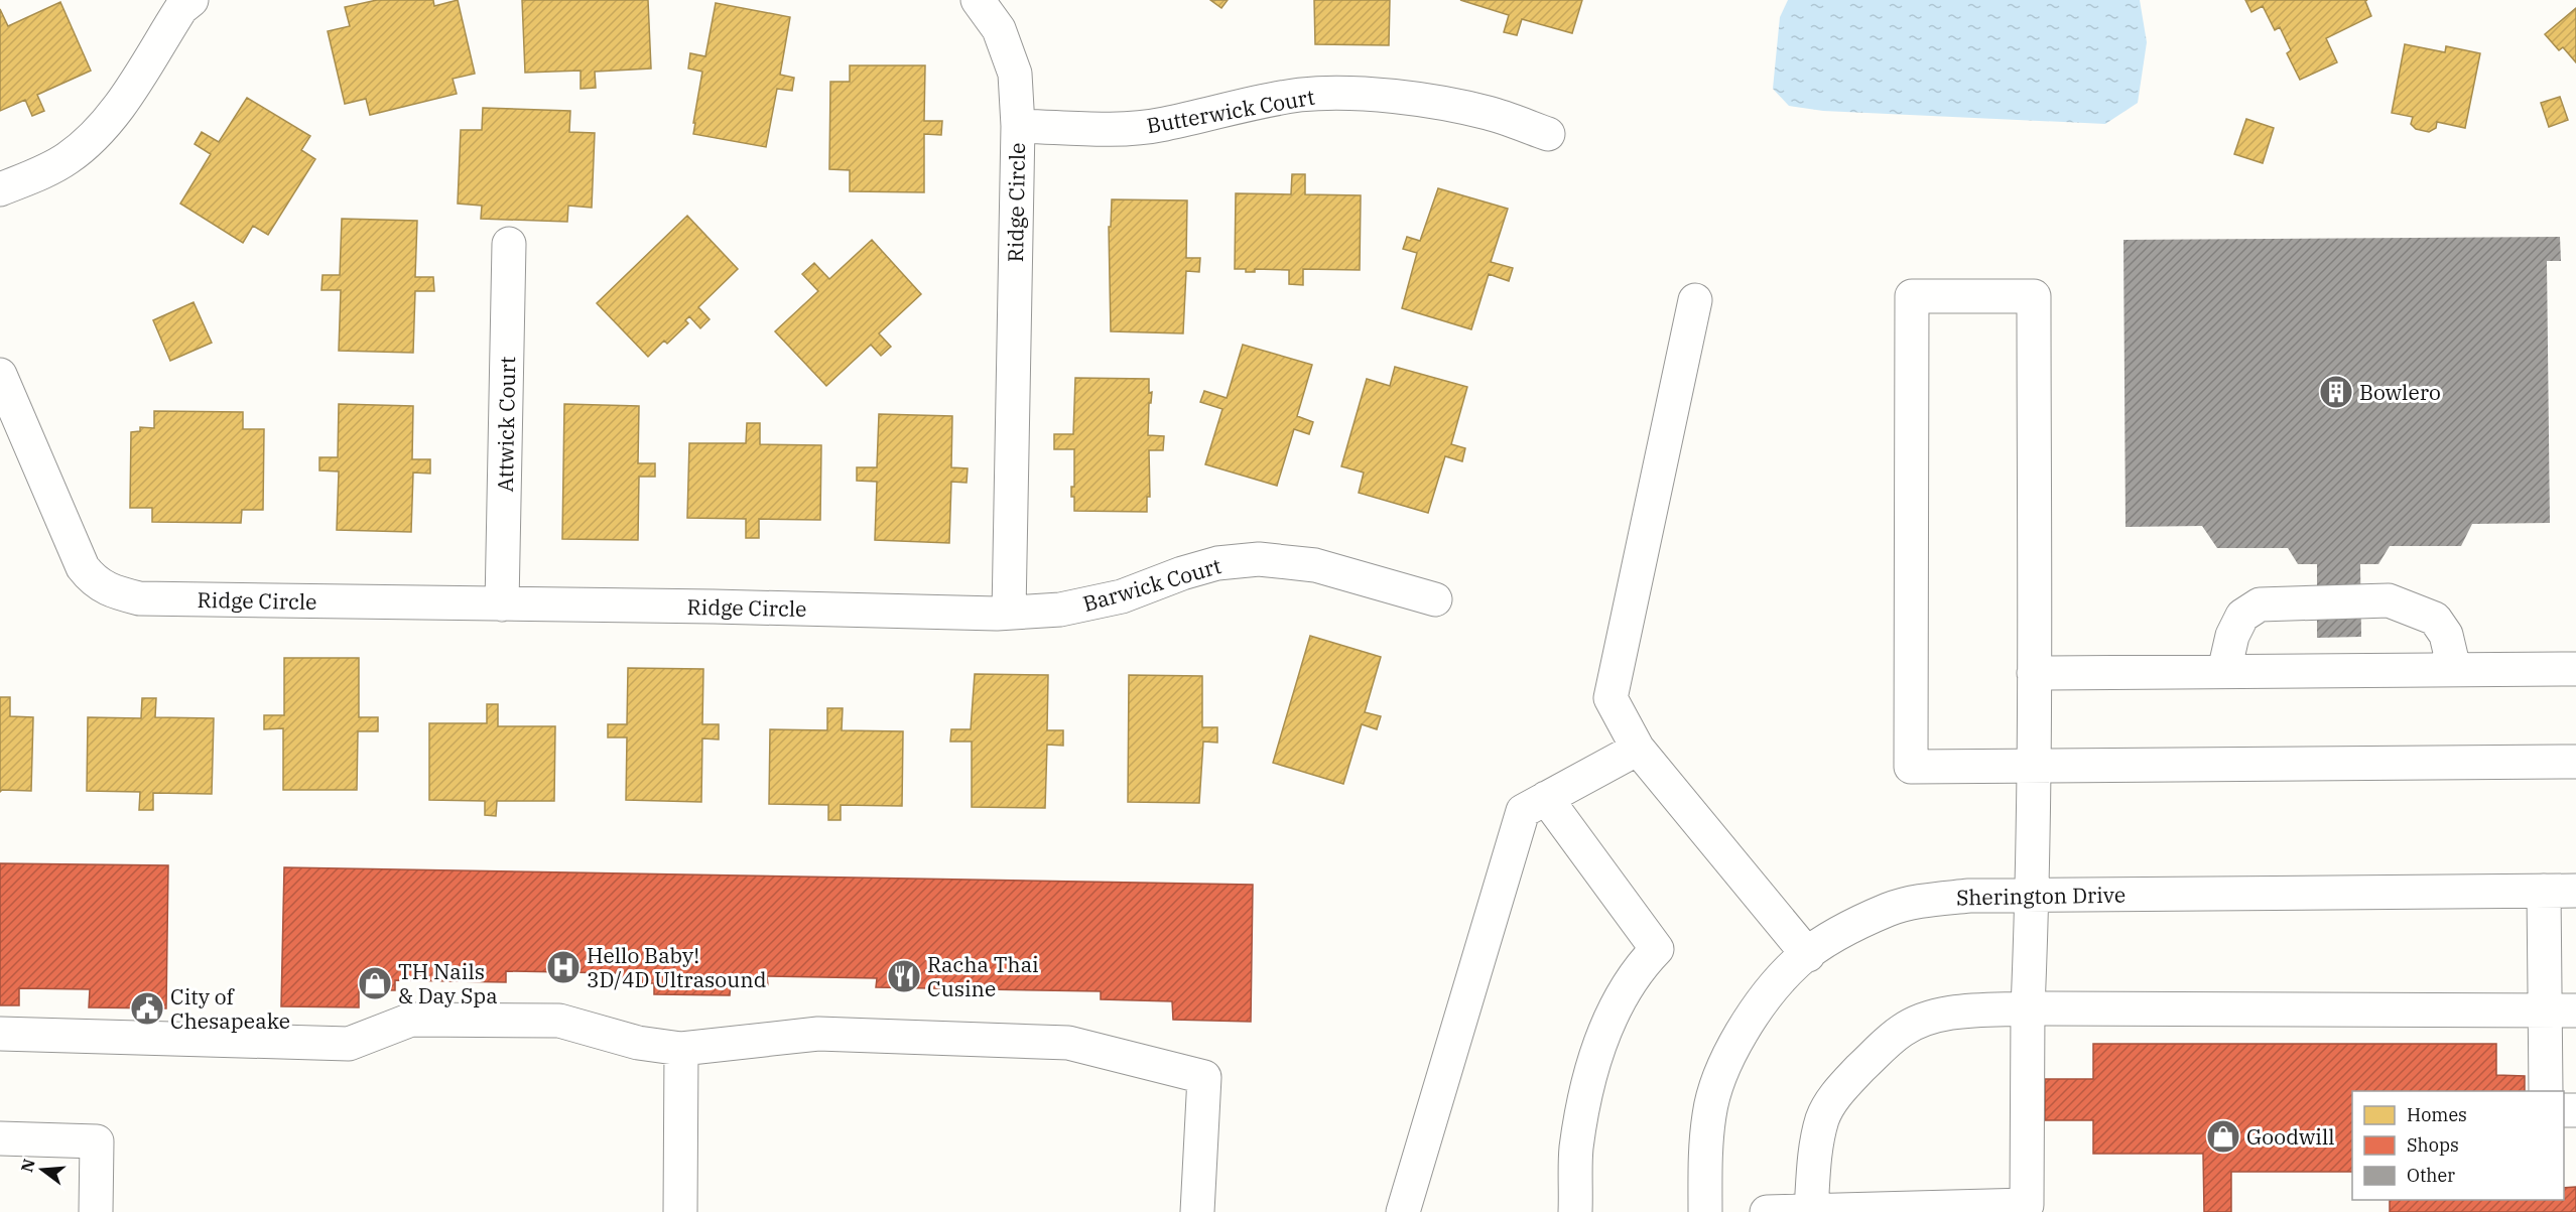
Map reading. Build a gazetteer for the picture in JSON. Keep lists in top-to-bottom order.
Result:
{
  "streets": {
    "street": [
      "Butterwick Court",
      "Ridge Circle",
      "Attwick Court",
      "Barwick Court",
      "Sherington Drive"
    ]
  },
  "crossings": [
    ["Butterwick Court", "Ridge Circle"],
    ["Ridge Circle", "Attwick Court"],
    ["Ridge Circle", "Barwick Court"]
  ],
  "places": {
    "building": ["Bowlero"],
    "hospital": ["Hello Baby! 3D/4D Ultrasound"],
    "restaurant": ["Racha Thai Cusine"],
    "shop": ["TH Nails & Day Spa", "Goodwill"],
    "public building": ["City of Chesapeake"]
  },
  "legend": ["Homes", "Shops", "Other"],
  "north": "left"
}
